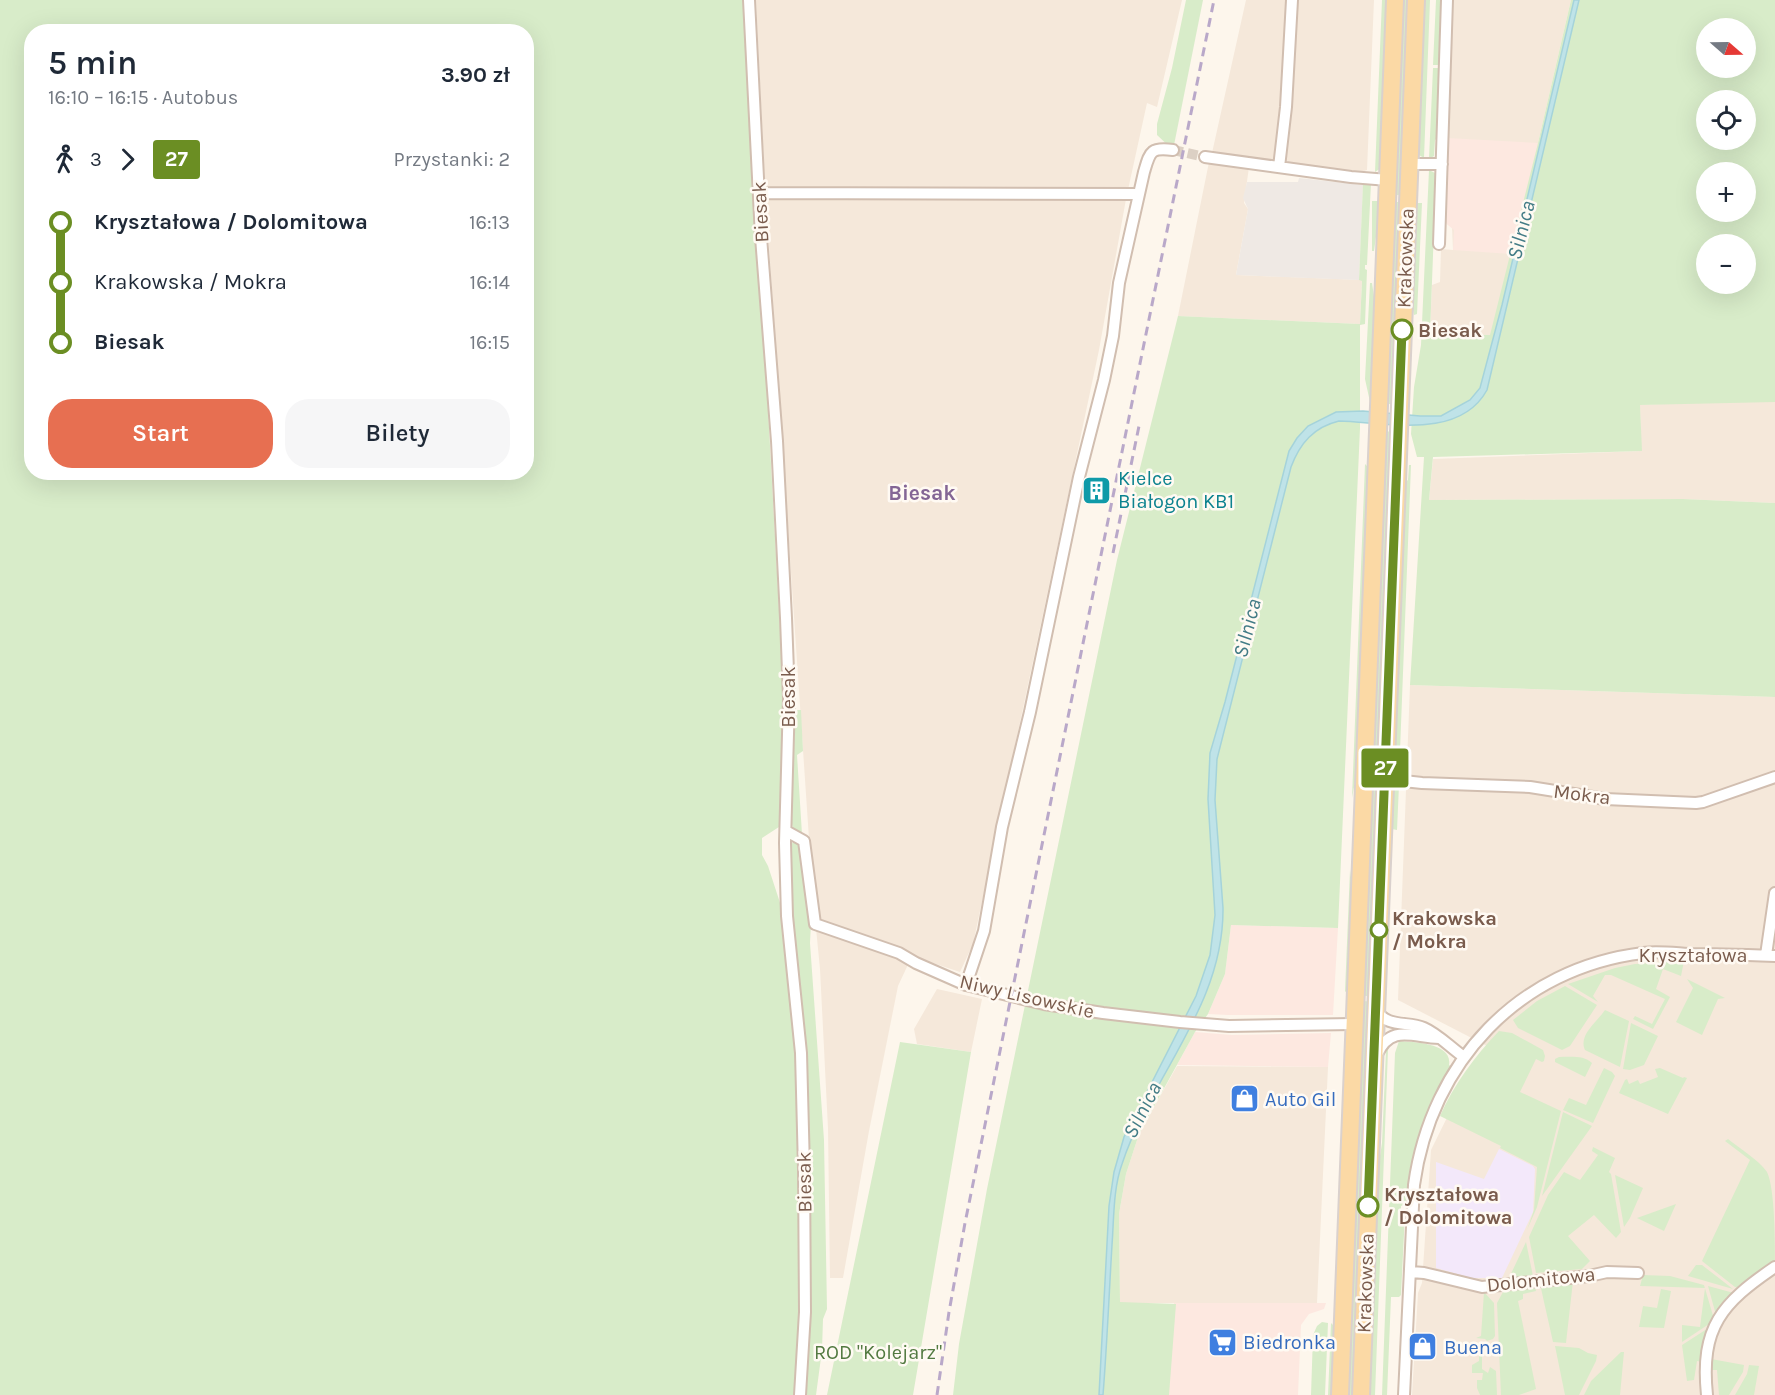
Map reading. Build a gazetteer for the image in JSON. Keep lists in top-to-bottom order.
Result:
{
  "streets": {
    "main road": ["Krakowska"],
    "street": [
      "Biesak",
      "Mokra",
      "Kryształowa",
      "Niwy Lisowskie",
      "Dolomitowa"
    ]
  },
  "crossings": [
    ["Biesak", "Niwy Lisowskie"],
    ["Krakowska", "Mokra"],
    ["Krakowska", "Niwy Lisowskie"],
    ["Kryształowa", "Dolomitowa"]
  ],
  "districts": ["Biesak"],
  "water": ["Silnica"],
  "parks": ["ROD \"Kolejarz\""],
  "places": {
    "other": ["Biesak", "Krakowska / Mokra", "Kryształowa / Dolomitowa"],
    "building": ["Kielce Białogon KB1"],
    "shop": ["Auto Gil", "Buena"],
    "supermarket": ["Biedronka"]
  },
  "lines": ["bus line 27"],
  "north": "right",
  "page": {
    "on_map": "27",
    "map_buttons": ["+", "−"],
    "heading": ["5 min", "16:10 – 16:15 · Autobus", "3.90 zł"],
    "legs": ["3", "27", "Przystanki: 2"],
    "list": [
      {
        "name": "Kryształowa / Dolomitowa",
        "value": "16:13"
      },
      {
        "name": "Krakowska / Mokra",
        "value": "16:14"
      },
      {
        "name": "Biesak",
        "value": "16:15"
      }
    ],
    "buttons": ["Start", "Bilety"]
  }
}
